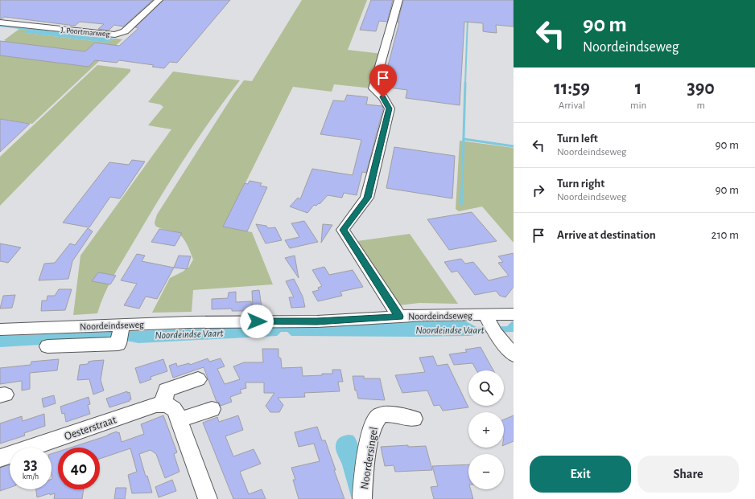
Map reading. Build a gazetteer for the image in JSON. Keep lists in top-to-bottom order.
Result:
{
  "streets": {
    "street": [
      "J. Poortmanweg",
      "Noordeindseweg",
      "Oesterstraat",
      "Noordersingel"
    ]
  },
  "water": ["Noordeindse Vaart"],
  "page": {
    "turn": ["90 m", "Noordeindseweg"],
    "eta": [
      "11:59",
      "Arrival",
      "1",
      "min",
      "390",
      "m"
    ],
    "list": [
      {
        "name": "Turn left",
        "note": "Noordeindseweg",
        "value": "90 m"
      },
      {
        "name": "Turn right",
        "note": "Noordeindseweg",
        "value": "90 m"
      },
      {
        "name": "Arrive at destination",
        "value": "210 m"
      }
    ],
    "map_buttons": ["+", "−"],
    "speed": "33 km/h",
    "limit": "40",
    "buttons": ["Exit", "Share"]
  }
}
